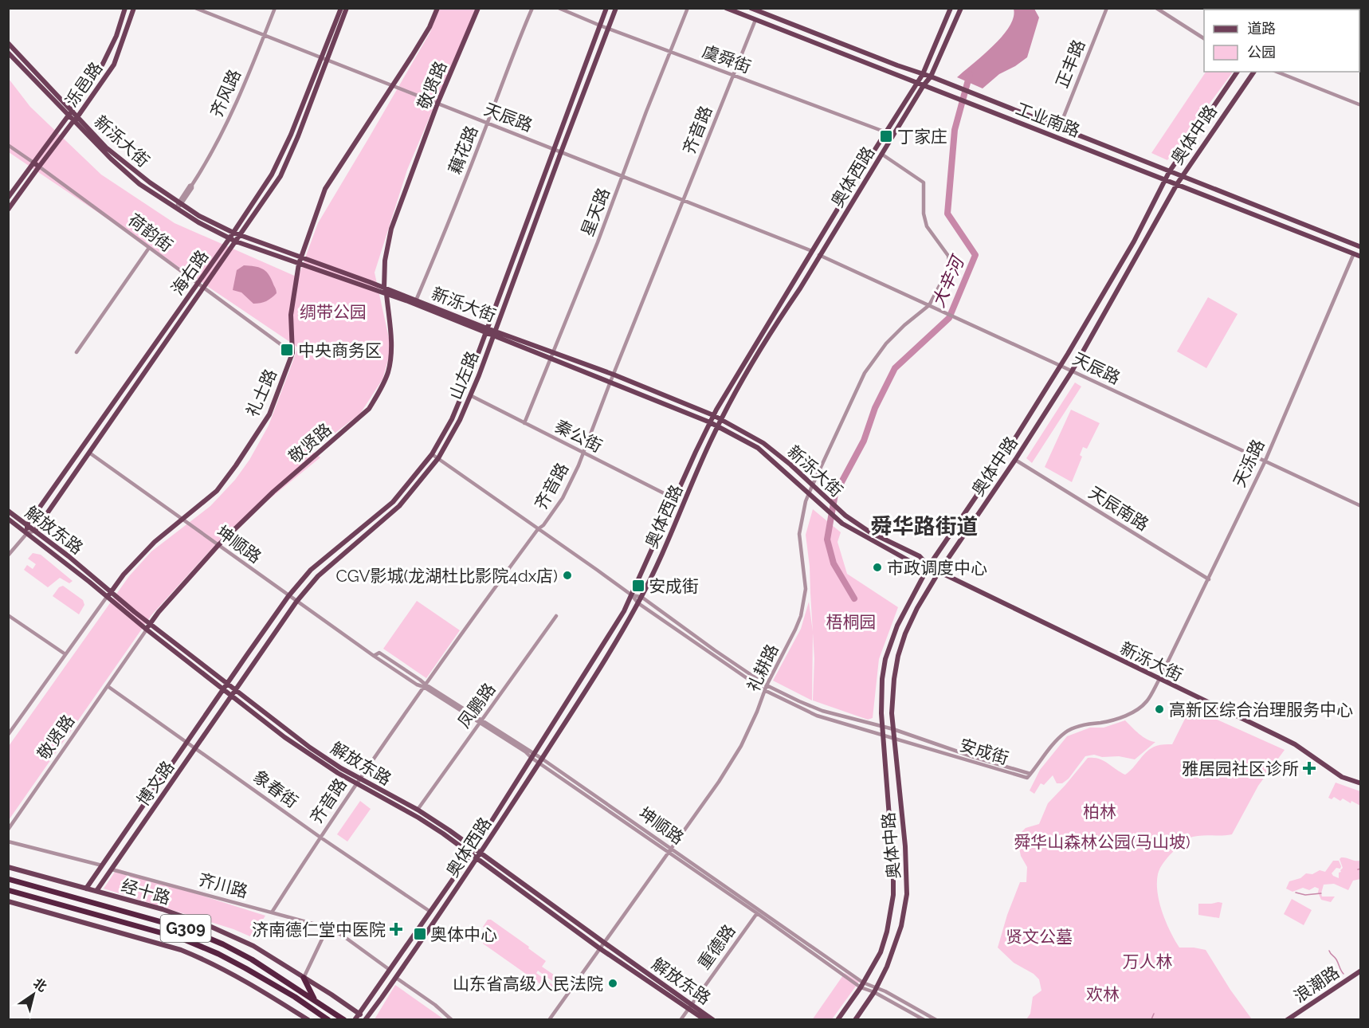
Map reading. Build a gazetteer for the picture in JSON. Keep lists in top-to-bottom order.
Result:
{
  "streets": {
    "highway": ["经十路", "G309"],
    "main road": [
      "泺邑路",
      "敬贤路",
      "工业南路",
      "奥体中路",
      "新泺大街",
      "奥体西路",
      "海右路",
      "山左路",
      "礼士路",
      "解放东路",
      "博文路",
      "浪潮路"
    ],
    "street": [
      "虞舜街",
      "正丰路",
      "齐风路",
      "天辰路",
      "齐音路",
      "藕花路",
      "星天路",
      "荷韵街",
      "秦公街",
      "天泺路",
      "天辰南路",
      "坤顺路",
      "礼耕路",
      "凤鹏路",
      "安成街",
      "象春街",
      "齐川路",
      "重德路"
    ]
  },
  "crossings": [
    ["虞舜街", "齐音路"],
    ["虞舜街", "奥体西路"],
    ["虞舜街", "星天路"],
    ["虞舜街", "山左路"],
    ["正丰路", "工业南路"],
    ["泺邑路", "新泺大街"],
    ["泺邑路", "荷韵街"],
    ["敬贤路", "天辰路"],
    ["敬贤路", "新泺大街"],
    ["敬贤路", "解放东路"],
    ["敬贤路", "坤顺路"],
    ["敬贤路", "象春街"],
    ["齐风路", "天辰路"],
    ["齐风路", "新泺大街"],
    ["天辰路", "齐音路"],
    ["天辰路", "奥体中路"],
    ["天辰路", "藕花路"],
    ["天辰路", "奥体西路"],
    ["天辰路", "星天路"],
    ["天辰路", "海右路"],
    ["天辰路", "山左路"],
    ["天辰路", "礼士路"],
    ["天辰路", "天泺路"],
    ["天辰路", "礼耕路"],
    ["工业南路", "齐音路"],
    ["工业南路", "奥体中路"],
    ["工业南路", "奥体西路"],
    ["工业南路", "天泺路"],
    ["齐音路", "新泺大街"],
    ["齐音路", "秦公街"],
    ["齐音路", "解放东路"],
    ["齐音路", "坤顺路"],
    ["齐音路", "安成街"],
    ["齐音路", "象春街"],
    ["齐音路", "齐川路"],
    ["奥体中路", "新泺大街"],
    ["奥体中路", "天辰南路"],
    ["奥体中路", "坤顺路"],
    ["奥体中路", "安成街"],
    ["新泺大街", "藕花路"],
    ["新泺大街", "奥体西路"],
    ["新泺大街", "星天路"],
    ["新泺大街", "海右路"],
    ["新泺大街", "山左路"],
    ["新泺大街", "礼士路"],
    ["新泺大街", "天泺路"],
    ["新泺大街", "礼耕路"],
    ["奥体西路", "秦公街"],
    ["奥体西路", "解放东路"],
    ["奥体西路", "坤顺路"],
    ["奥体西路", "安成街"],
    ["奥体西路", "象春街"],
    ["奥体西路", "齐川路"],
    ["奥体西路", "经十路"],
    ["星天路", "秦公街"],
    ["荷韵街", "海右路"],
    ["荷韵街", "礼士路"],
    ["海右路", "解放东路"],
    ["海右路", "坤顺路"],
    ["山左路", "秦公街"],
    ["山左路", "解放东路"],
    ["山左路", "坤顺路"],
    ["山左路", "安成街"],
    ["山左路", "博文路"],
    ["礼士路", "解放东路"],
    ["礼士路", "坤顺路"],
    ["天泺路", "天辰南路"],
    ["天泺路", "安成街"],
    ["解放东路", "礼耕路"],
    ["解放东路", "凤鹏路"],
    ["解放东路", "博文路"],
    ["解放东路", "重德路"],
    ["坤顺路", "礼耕路"],
    ["坤顺路", "凤鹏路"],
    ["坤顺路", "重德路"],
    ["礼耕路", "安成街"],
    ["博文路", "象春街"],
    ["博文路", "齐川路"],
    ["博文路", "经十路"]
  ],
  "districts": ["舜华路街道"],
  "water": ["大辛河"],
  "parks": [
    "绸带公园",
    "梧桐园",
    "柏林",
    "舜华山森林公园(马山坡)",
    "贤文公墓",
    "万人林",
    "欢林"
  ],
  "places": {
    "transit": [
      "丁家庄",
      "中央商务区",
      "安成街",
      "奥体中心"
    ],
    "other": [
      "市政调度中心",
      "CGV影城(龙湖杜比影院4dx店)",
      "高新区综合治理服务中心",
      "山东省高级人民法院"
    ],
    "health": ["雅居园社区诊所", "济南德仁堂中医院"]
  },
  "legend": ["道路", "公园"],
  "north": "top right"
}
